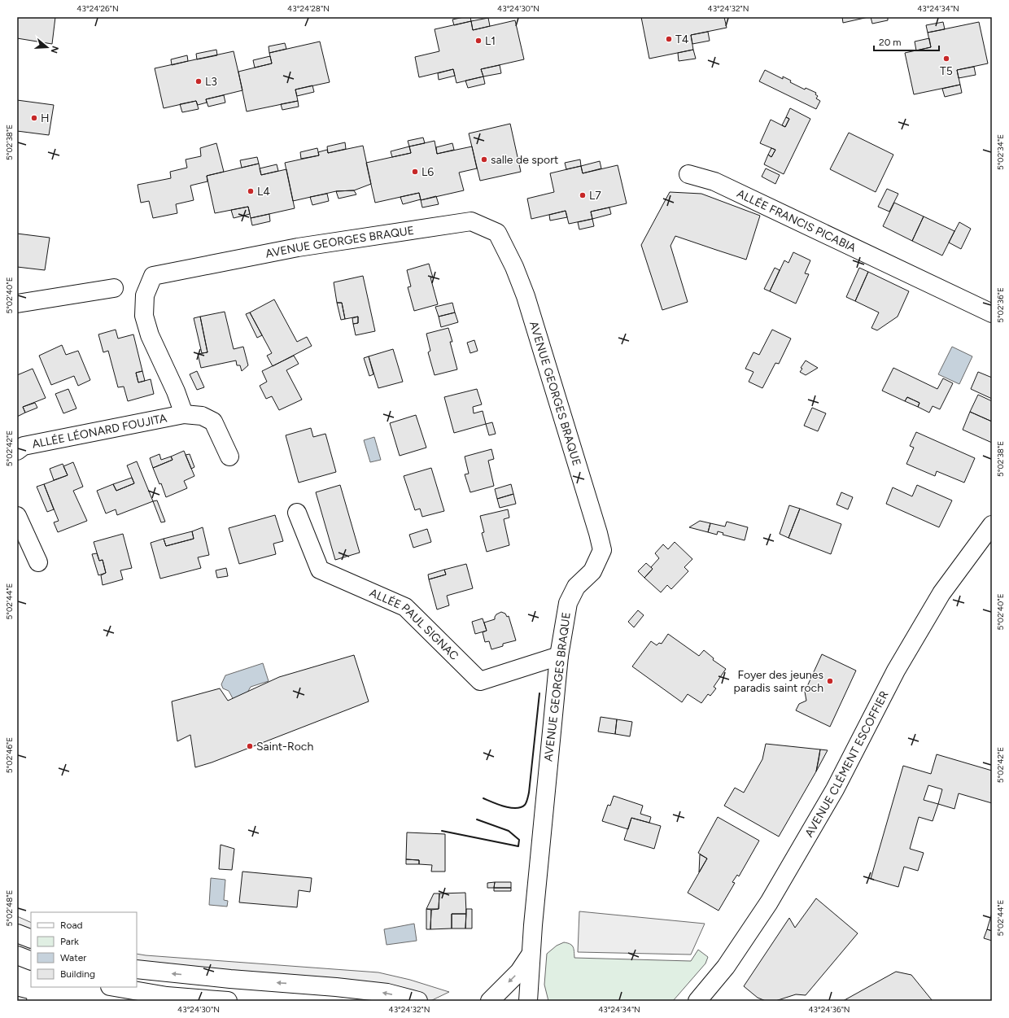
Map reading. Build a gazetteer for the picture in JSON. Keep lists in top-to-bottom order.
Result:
{
  "streets": {
    "street": [
      "ALLÉE FRANCIS PICABIA",
      "AVENUE GEORGES BRAQUE",
      "ALLÉE LÉONARD FOUJITA",
      "ALLÉE PAUL SIGNAC",
      "AVENUE CLÉMENT ESCOFFIER"
    ]
  },
  "crossings": [
    ["AVENUE GEORGES BRAQUE", "ALLÉE LÉONARD FOUJITA"],
    ["AVENUE GEORGES BRAQUE", "ALLÉE PAUL SIGNAC"]
  ],
  "places": [
    "T4",
    "L1",
    "T5",
    "L3",
    "H",
    "salle de sport",
    "L6",
    "L4",
    "L7",
    "Foyer des jeunes paradis saint roch",
    "Saint-Roch"
  ],
  "legend": [
    "Road",
    "Park",
    "Water",
    "Building"
  ],
  "scale_bar": "20 m",
  "north": "right",
  "coordinates": [
    "43°24'26\"N",
    "43°24'28\"N",
    "43°24'30\"N",
    "43°24'32\"N",
    "43°24'34\"N",
    "5°02'38\"E",
    "5°02'34\"E",
    "5°02'40\"E",
    "5°02'36\"E",
    "5°02'42\"E",
    "5°02'44\"E",
    "5°02'46\"E",
    "5°02'48\"E",
    "43°24'36\"N"
  ]
}
